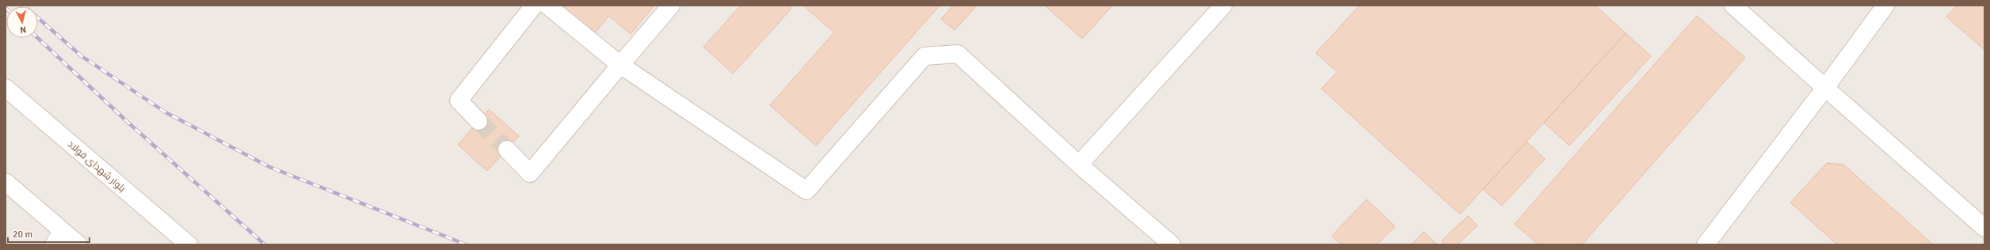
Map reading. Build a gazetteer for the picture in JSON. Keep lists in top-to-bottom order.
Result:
{
  "streets": {
    "street": ["بلوار شهدای فولاد"]
  },
  "scale_bar": "20 m",
  "north": "bottom"
}
